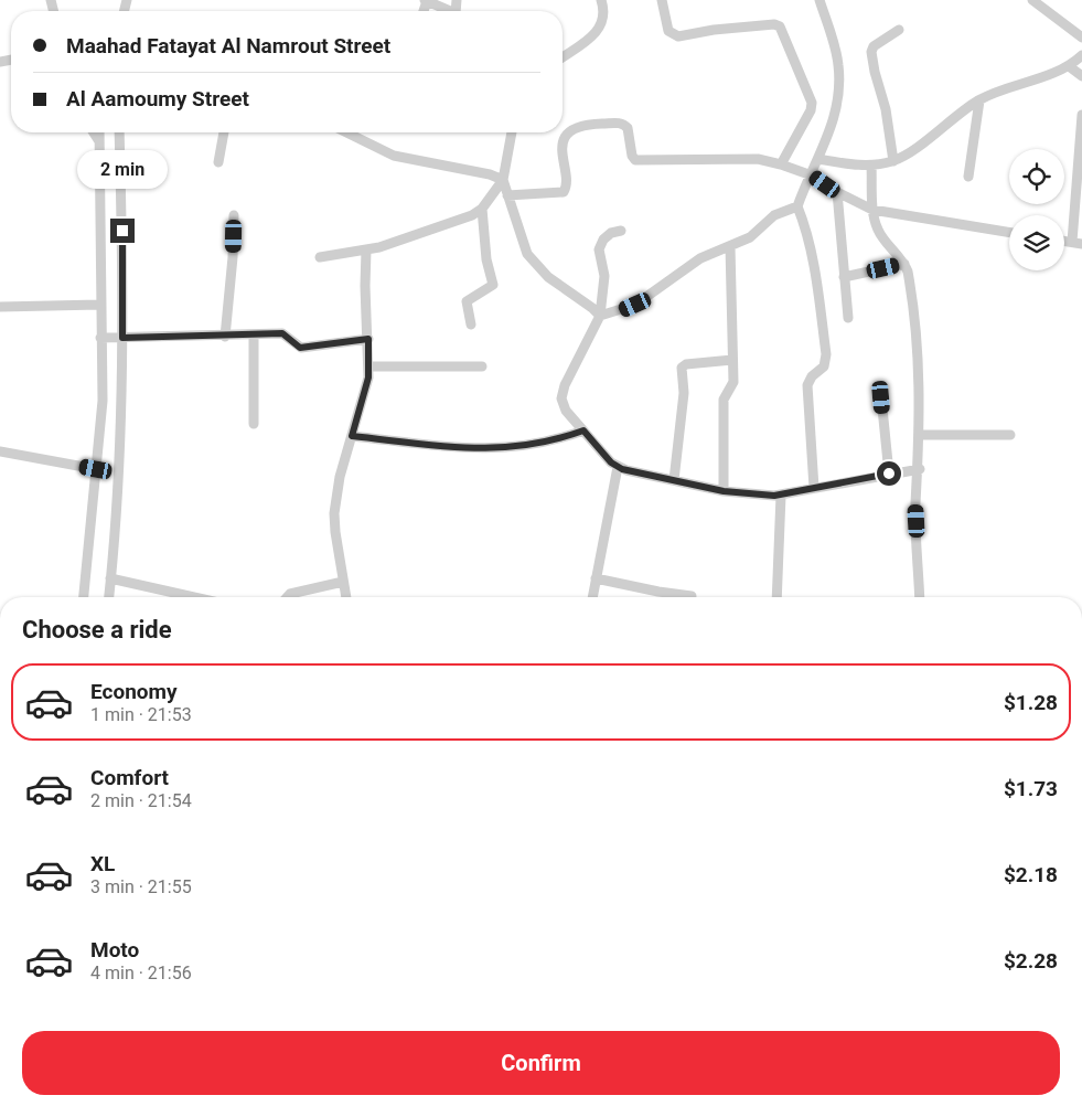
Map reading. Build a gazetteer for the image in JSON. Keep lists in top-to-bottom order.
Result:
{
  "page": {
    "banner": ["Maahad Fatayat Al Namrout Street", "Al Aamoumy Street"],
    "bubble": "2 min",
    "heading": "Choose a ride",
    "list": [
      {
        "name": "Economy",
        "note": "1 min · 21:53",
        "value": "$1.28"
      },
      {
        "name": "Comfort",
        "note": "2 min · 21:54",
        "value": "$1.73"
      },
      {
        "name": "XL",
        "note": "3 min · 21:55",
        "value": "$2.18"
      },
      {
        "name": "Moto",
        "note": "4 min · 21:56",
        "value": "$2.28"
      }
    ],
    "buttons": "Confirm"
  }
}
